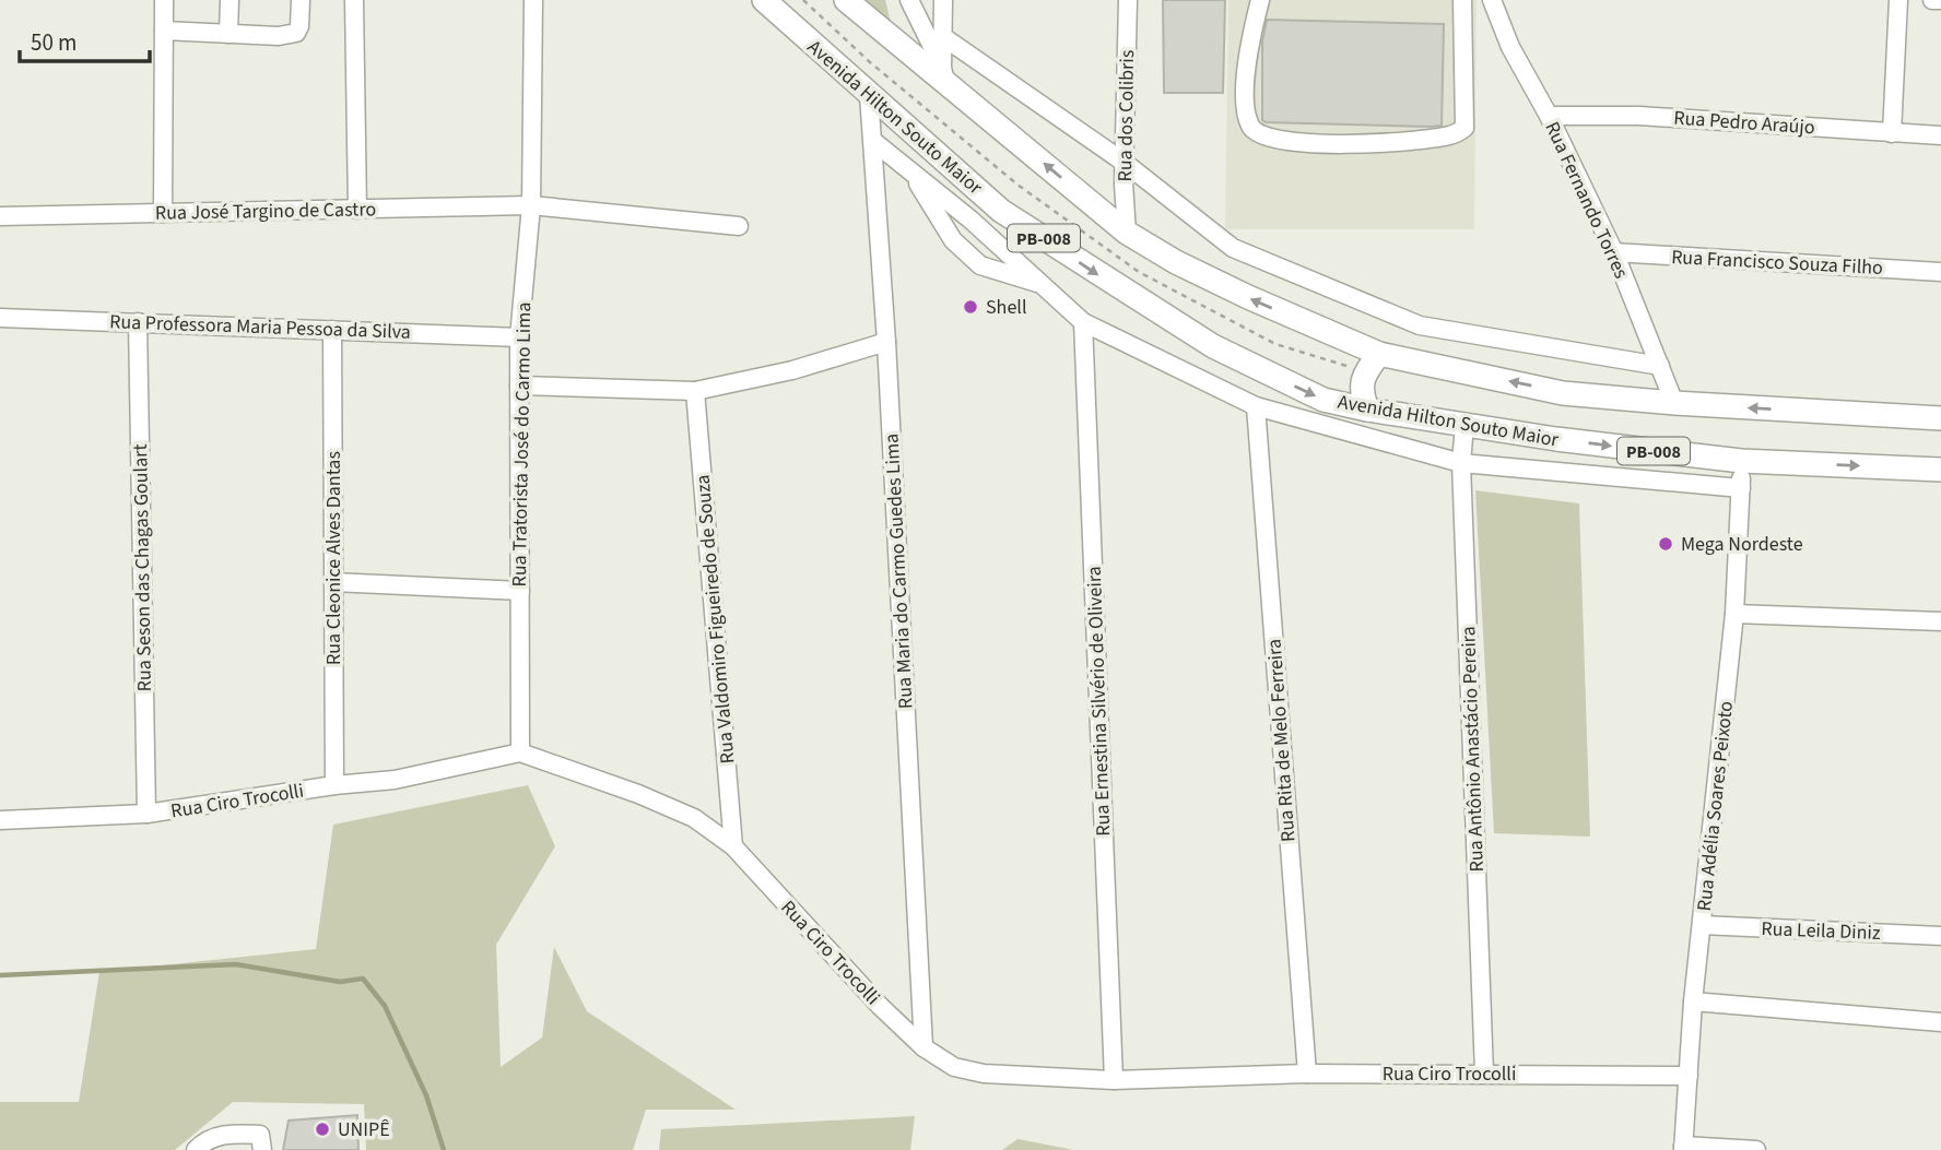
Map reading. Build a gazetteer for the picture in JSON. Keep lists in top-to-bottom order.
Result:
{
  "streets": {
    "main road": ["Avenida Hilton Souto Maior", "PB-008"],
    "street": [
      "Rua dos Colibris",
      "Rua Pedro Araújo",
      "Rua Fernando Torres",
      "Rua José Targino de Castro",
      "Rua Francisco Souza Filho",
      "Rua Professora Maria Pessoa da Silva",
      "Rua Tratorista José do Carmo Lima",
      "Rua Cleonice Alves Dantas",
      "Rua Seson das Chagas Goulart",
      "Rua Maria do Carmo Guedes Lima",
      "Rua Valdomiro Figueiredo de Souza",
      "Rua Ernestina Silvério de Oliveira",
      "Rua Rita de Melo Ferreira",
      "Rua Antônio Anastácio Pereira",
      "Rua Ciro Trocolli",
      "Rua Adélia Soares Peixoto",
      "Rua Leila Diniz"
    ]
  },
  "crossings": [
    ["Rua dos Colibris", "PB-008"],
    ["Avenida Hilton Souto Maior", "Rua Maria do Carmo Guedes Lima"],
    ["Avenida Hilton Souto Maior", "Rua Ernestina Silvério de Oliveira"],
    ["Avenida Hilton Souto Maior", "Rua Rita de Melo Ferreira"],
    ["Avenida Hilton Souto Maior", "Rua Antônio Anastácio Pereira"],
    ["Avenida Hilton Souto Maior", "Rua Adélia Soares Peixoto"],
    ["Rua Pedro Araújo", "Rua Fernando Torres"],
    ["Rua Fernando Torres", "PB-008"],
    ["Rua Fernando Torres", "Rua Francisco Souza Filho"],
    ["Rua José Targino de Castro", "Rua Tratorista José do Carmo Lima"],
    ["Rua Professora Maria Pessoa da Silva", "Rua Tratorista José do Carmo Lima"],
    ["Rua Professora Maria Pessoa da Silva", "Rua Cleonice Alves Dantas"],
    ["Rua Professora Maria Pessoa da Silva", "Rua Seson das Chagas Goulart"],
    ["Rua Tratorista José do Carmo Lima", "Rua Ciro Trocolli"],
    ["Rua Cleonice Alves Dantas", "Rua Ciro Trocolli"],
    ["Rua Seson das Chagas Goulart", "Rua Ciro Trocolli"],
    ["Rua Maria do Carmo Guedes Lima", "Rua Ciro Trocolli"],
    ["Rua Valdomiro Figueiredo de Souza", "Rua Ciro Trocolli"],
    ["Rua Ernestina Silvério de Oliveira", "Rua Ciro Trocolli"],
    ["Rua Rita de Melo Ferreira", "Rua Ciro Trocolli"],
    ["Rua Antônio Anastácio Pereira", "Rua Ciro Trocolli"],
    ["Rua Ciro Trocolli", "Rua Adélia Soares Peixoto"],
    ["Rua Adélia Soares Peixoto", "Rua Leila Diniz"]
  ],
  "places": ["Shell", "Mega Nordeste", "UNIPÊ"],
  "scale_bar": "50 m"
}
